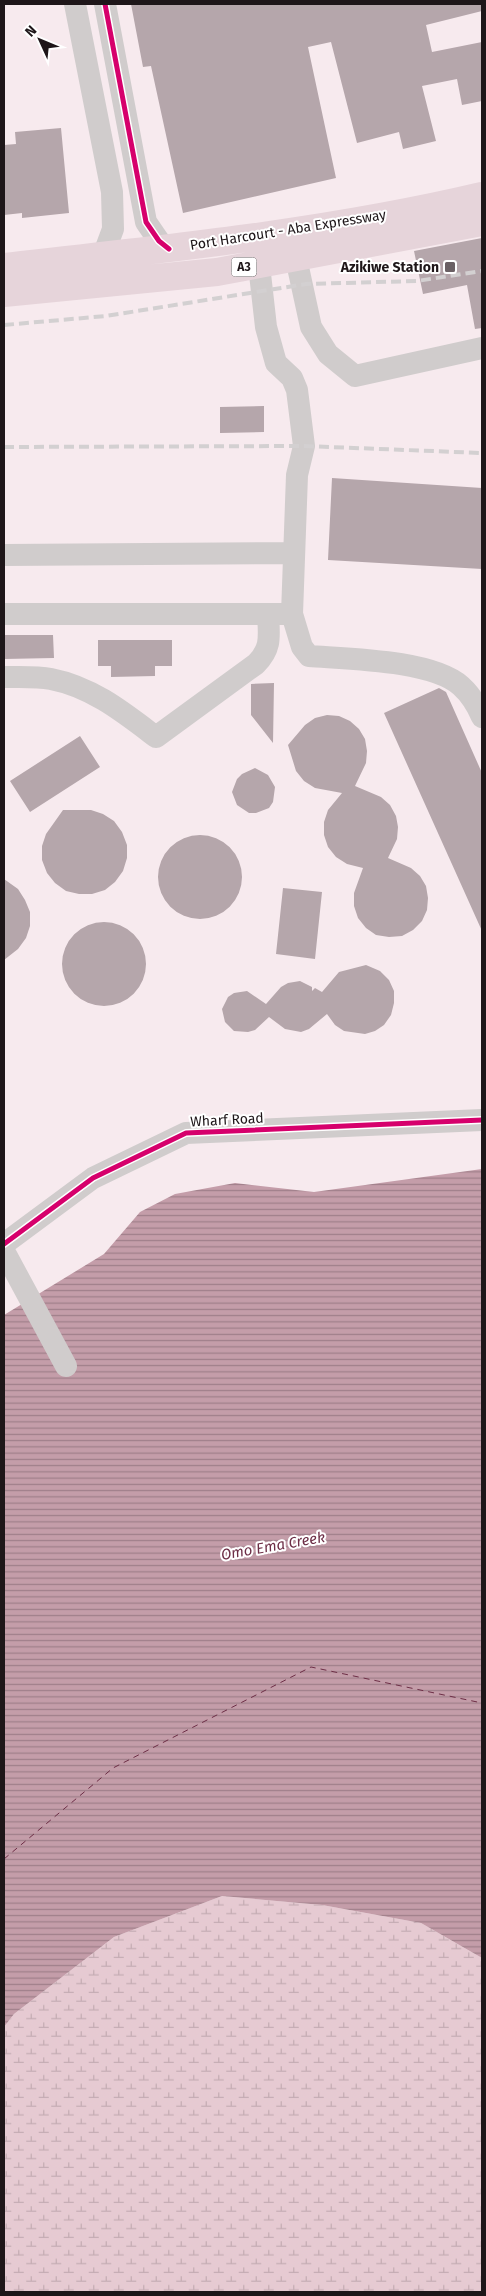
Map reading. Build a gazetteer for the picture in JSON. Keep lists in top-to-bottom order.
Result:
{
  "streets": {
    "highway": ["Port Harcourt - Aba Expressway", "A3"],
    "street": ["Wharf Road"]
  },
  "water": ["Omo Ema Creek"],
  "places": {
    "transit": ["Azikiwe Station"]
  },
  "north": "top left"
}
